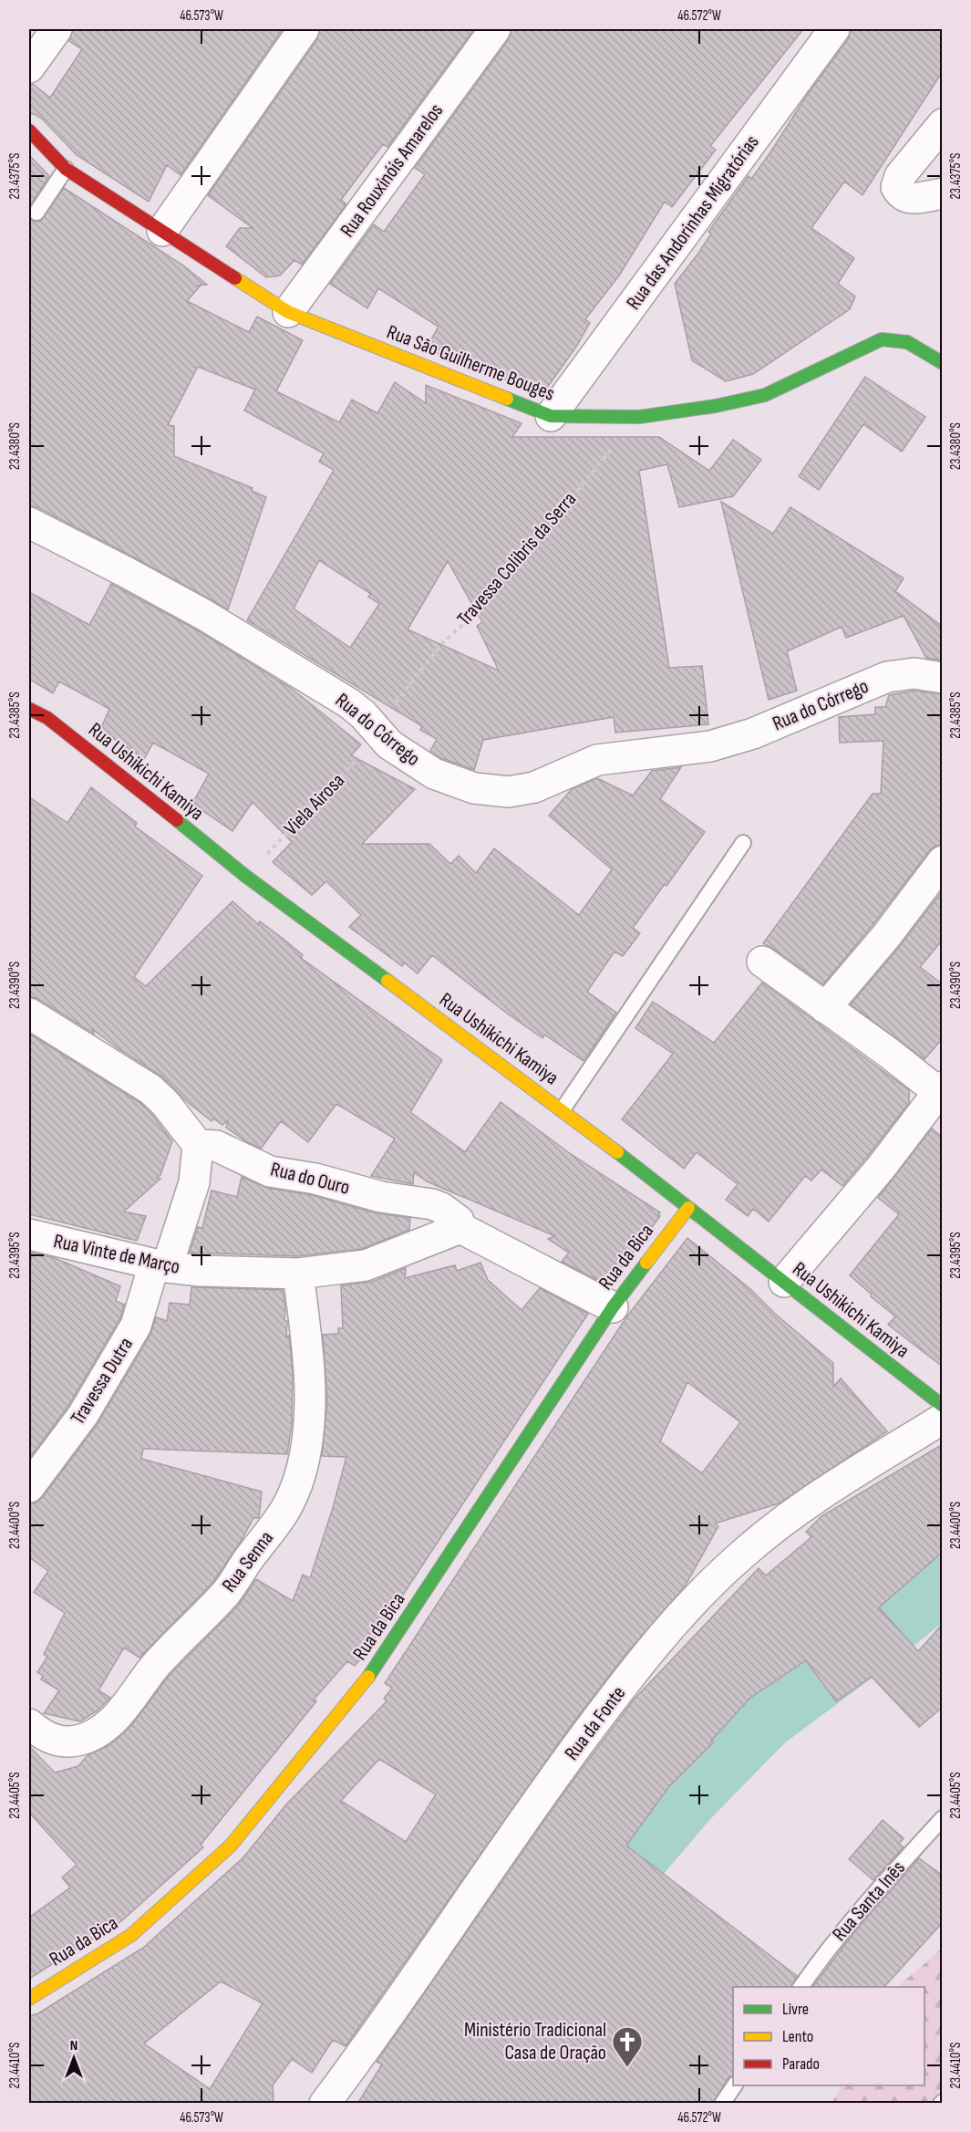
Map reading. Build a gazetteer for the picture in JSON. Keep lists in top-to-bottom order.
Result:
{
  "streets": {
    "street": [
      "Rua Rouxinóis Amarelos",
      "Rua das Andorinhas Migratórias",
      "Rua São Guilherme Bouges",
      "Rua do Córrego",
      "Rua Ushikichi Kamiya",
      "Rua do Ouro",
      "Rua Vinte de Março",
      "Rua da Bica",
      "Travessa Dutra",
      "Rua Senna",
      "Rua da Fonte"
    ],
    "lane": ["Rua Santa Inês"],
    "path": ["Travessa Colibris da Serra", "Viela Airosa"]
  },
  "crossings": [
    ["Rua Rouxinóis Amarelos", "Rua São Guilherme Bouges"],
    ["Rua das Andorinhas Migratórias", "Rua São Guilherme Bouges"],
    ["Rua São Guilherme Bouges", "Travessa Colibris da Serra"],
    ["Travessa Colibris da Serra", "Rua do Córrego"],
    ["Travessa Colibris da Serra", "Viela Airosa"],
    ["Rua do Córrego", "Viela Airosa"],
    ["Rua Ushikichi Kamiya", "Viela Airosa"],
    ["Rua Ushikichi Kamiya", "Rua da Bica"],
    ["Rua do Ouro", "Rua Vinte de Março"],
    ["Rua do Ouro", "Rua da Bica"],
    ["Rua do Ouro", "Travessa Dutra"],
    ["Rua Vinte de Março", "Travessa Dutra"],
    ["Rua Vinte de Março", "Rua Senna"]
  ],
  "places": {
    "church": ["Ministério Tradicional Casa de Oração"]
  },
  "legend": ["Livre", "Lento", "Parado"],
  "north": "top",
  "coordinates": [
    "46.573°W",
    "46.572°W",
    "23.4375°S",
    "23.4380°S",
    "23.4385°S",
    "23.4390°S",
    "23.4395°S",
    "23.4400°S",
    "23.4405°S",
    "23.4410°S"
  ]
}
